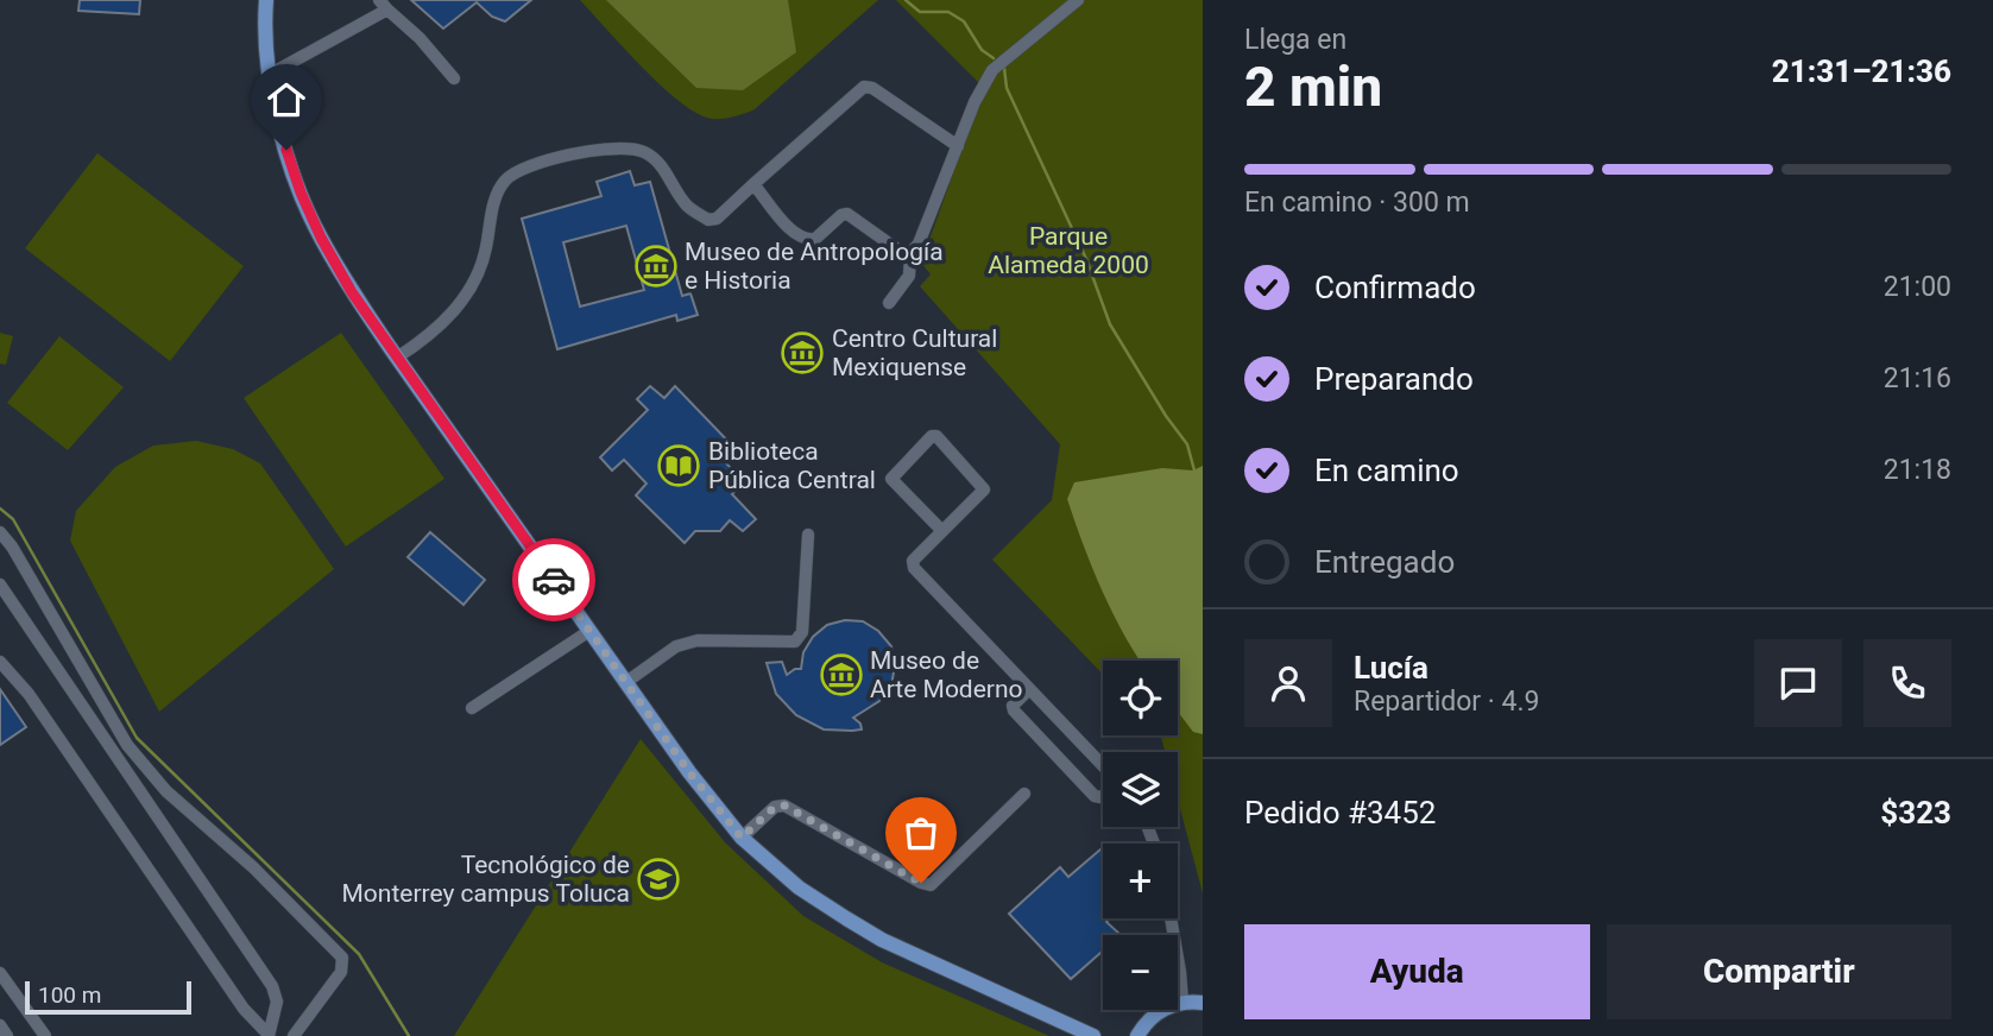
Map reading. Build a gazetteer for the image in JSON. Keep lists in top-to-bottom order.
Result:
{
  "parks": ["Parque Alameda 2000"],
  "places": {
    "museum": ["Museo de Antropología e Historia", "Centro Cultural Mexiquense", "Museo de Arte Moderno"],
    "library": ["Biblioteca Pública Central"],
    "school or university": ["Tecnológico de Monterrey campus Toluca"]
  },
  "scale_bar": "100 m",
  "page": {
    "heading": ["2 min", "Llega en", "21:31–21:36"],
    "panel": [
      "Lucía",
      "Repartidor · 4.9",
      "Pedido #3452",
      "$323"
    ],
    "bar": "En camino · 300 m",
    "list": [
      ["Confirmado", "21:00"],
      ["Preparando", "21:16"],
      ["En camino", "21:18"],
      "Entregado"
    ],
    "map_buttons": ["+", "−"],
    "buttons": ["Ayuda", "Compartir"],
    "scale": "100 m"
  }
}
